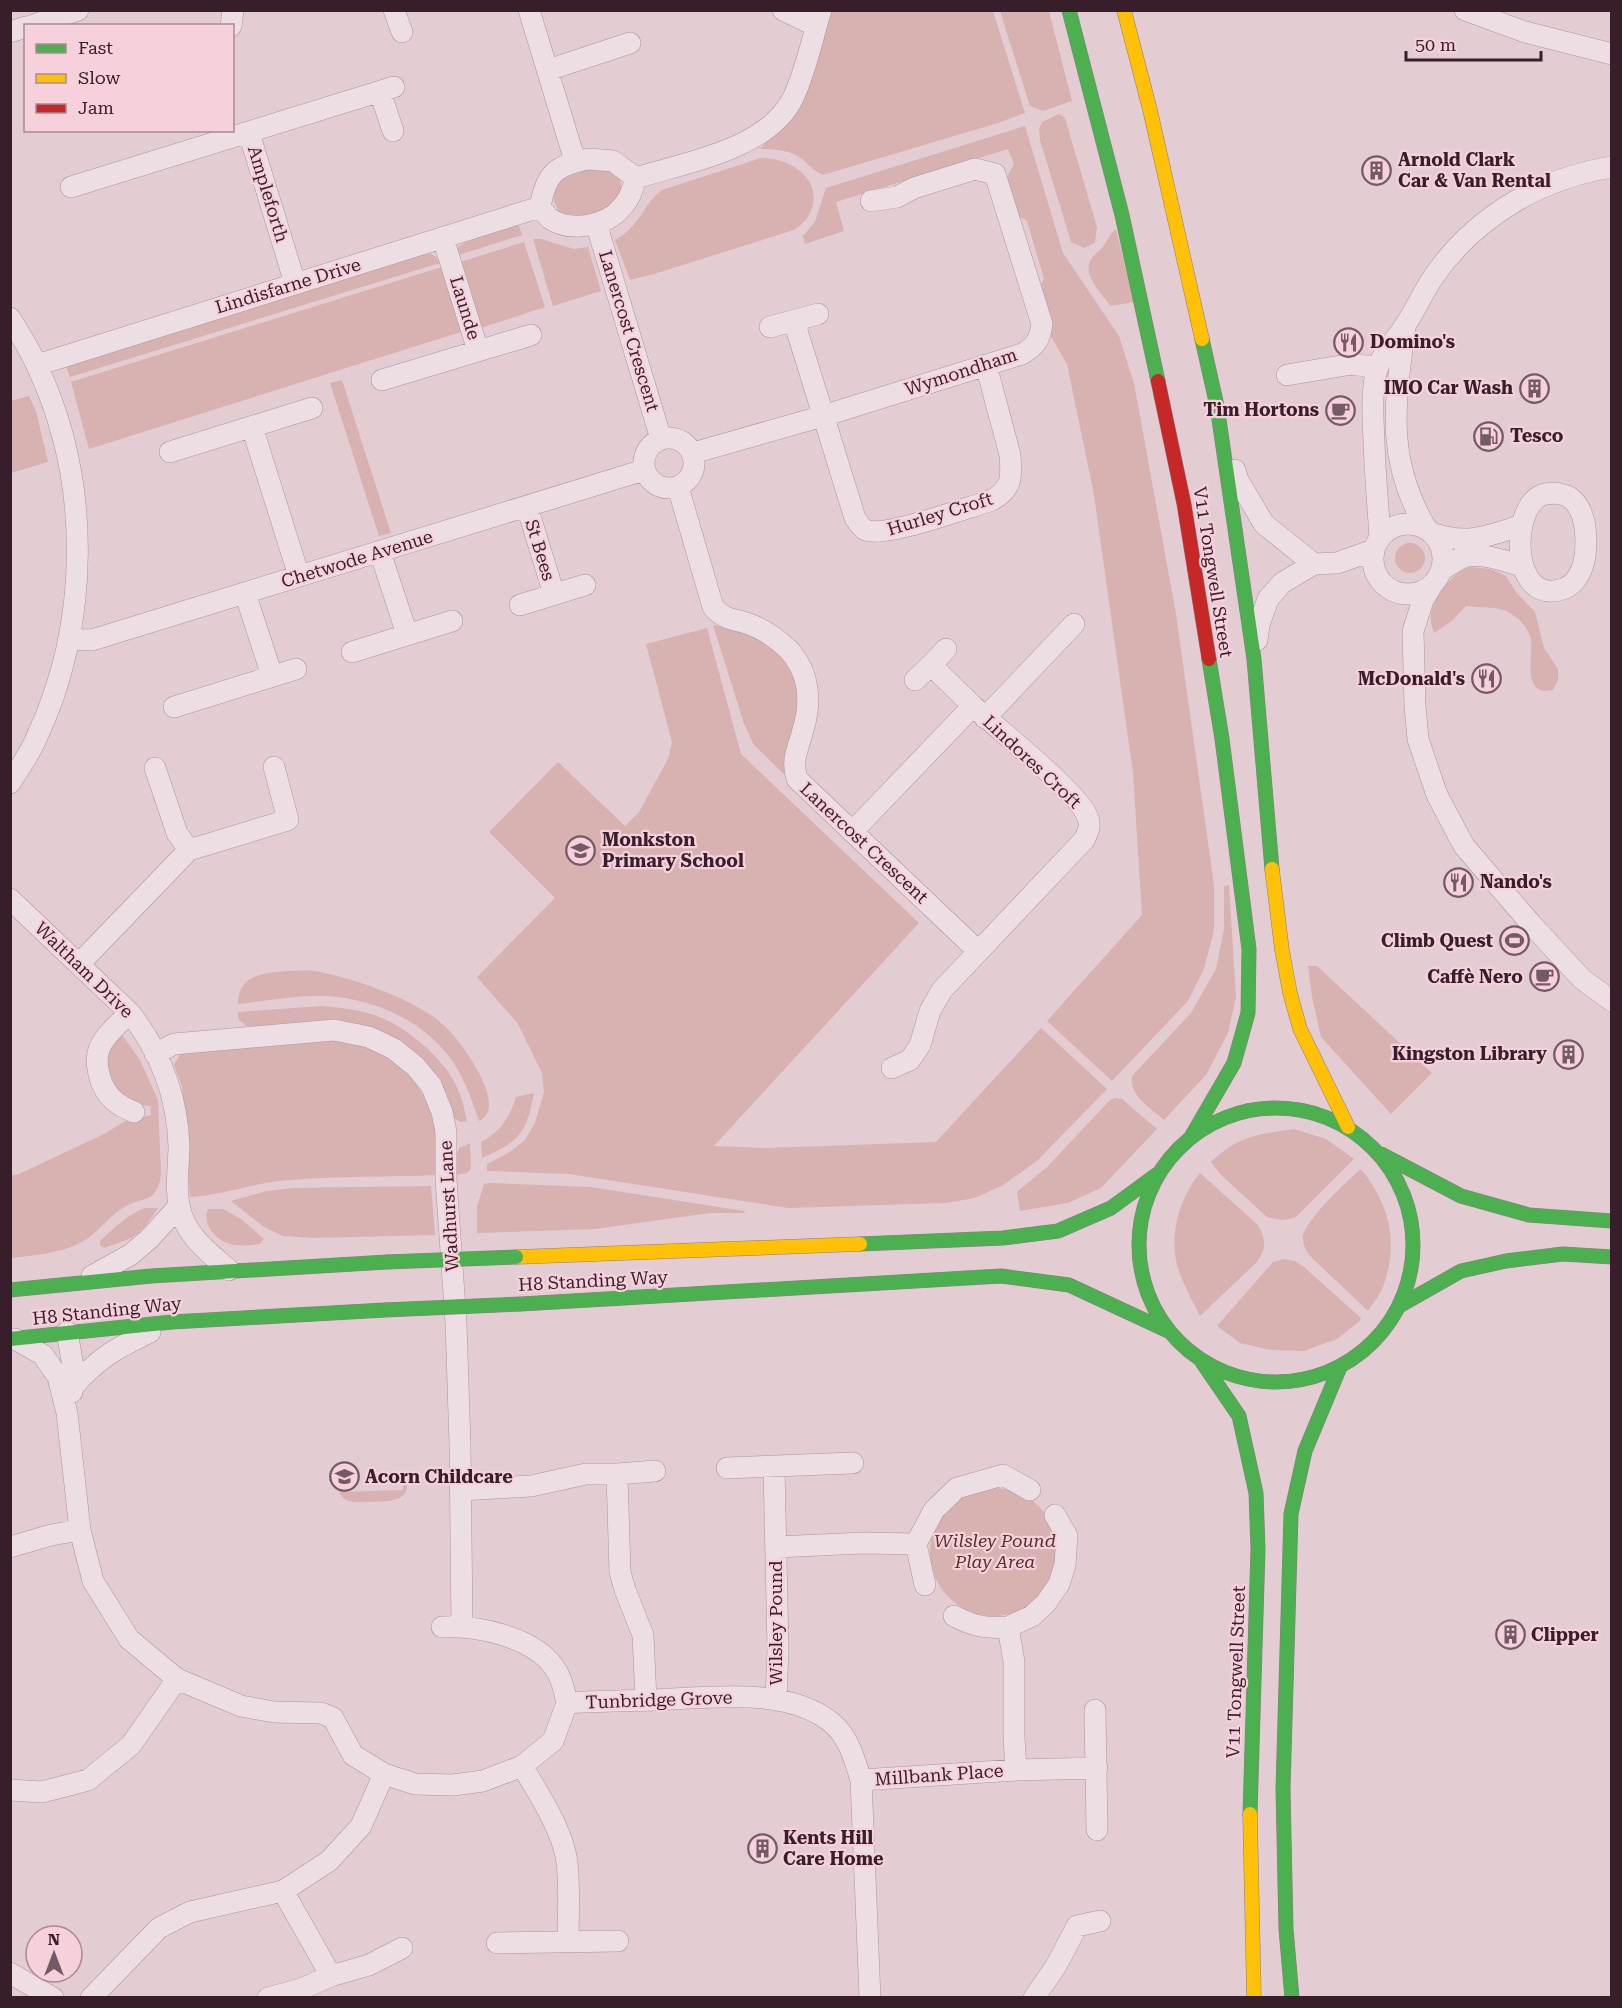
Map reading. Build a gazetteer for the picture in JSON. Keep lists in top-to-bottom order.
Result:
{
  "streets": {
    "highway": ["V11 Tongwell Street", "H8 Standing Way"],
    "street": [
      "Ampleforth",
      "Lindisfarne Drive",
      "Launde",
      "Lanercost Crescent",
      "Wymondham",
      "Hurley Croft",
      "St Bees",
      "Chetwode Avenue",
      "Lindores Croft",
      "Waltham Drive",
      "Wadhurst Lane",
      "Wilsley Pound",
      "Tunbridge Grove",
      "Millbank Place"
    ]
  },
  "crossings": [
    ["Ampleforth", "Lindisfarne Drive"],
    ["Lindisfarne Drive", "Launde"],
    ["Lindisfarne Drive", "Lanercost Crescent"],
    ["Lanercost Crescent", "Wymondham"],
    ["Lanercost Crescent", "Chetwode Avenue"],
    ["Lanercost Crescent", "Lindores Croft"],
    ["Wymondham", "Hurley Croft"],
    ["Wymondham", "Chetwode Avenue"],
    ["St Bees", "Chetwode Avenue"],
    ["Waltham Drive", "Wadhurst Lane"],
    ["Wadhurst Lane", "Tunbridge Grove"],
    ["H8 Standing Way", "Tunbridge Grove"],
    ["Wilsley Pound", "Tunbridge Grove"],
    ["Tunbridge Grove", "Millbank Place"]
  ],
  "parks": ["Wilsley Pound Play Area"],
  "places": {
    "building": [
      "Arnold Clark Car & Van Rental",
      "IMO Car Wash",
      "Kingston Library",
      "Clipper",
      "Kents Hill Care Home"
    ],
    "restaurant": ["Domino's", "McDonald's", "Nando's"],
    "cafe": ["Tim Hortons", "Caffè Nero"],
    "fuel station": ["Tesco"],
    "school or university": ["Monkston Primary School", "Acorn Childcare"],
    "sports": ["Climb Quest"]
  },
  "legend": ["Fast", "Slow", "Jam"],
  "scale_bar": "50 m",
  "north": "top"
}
